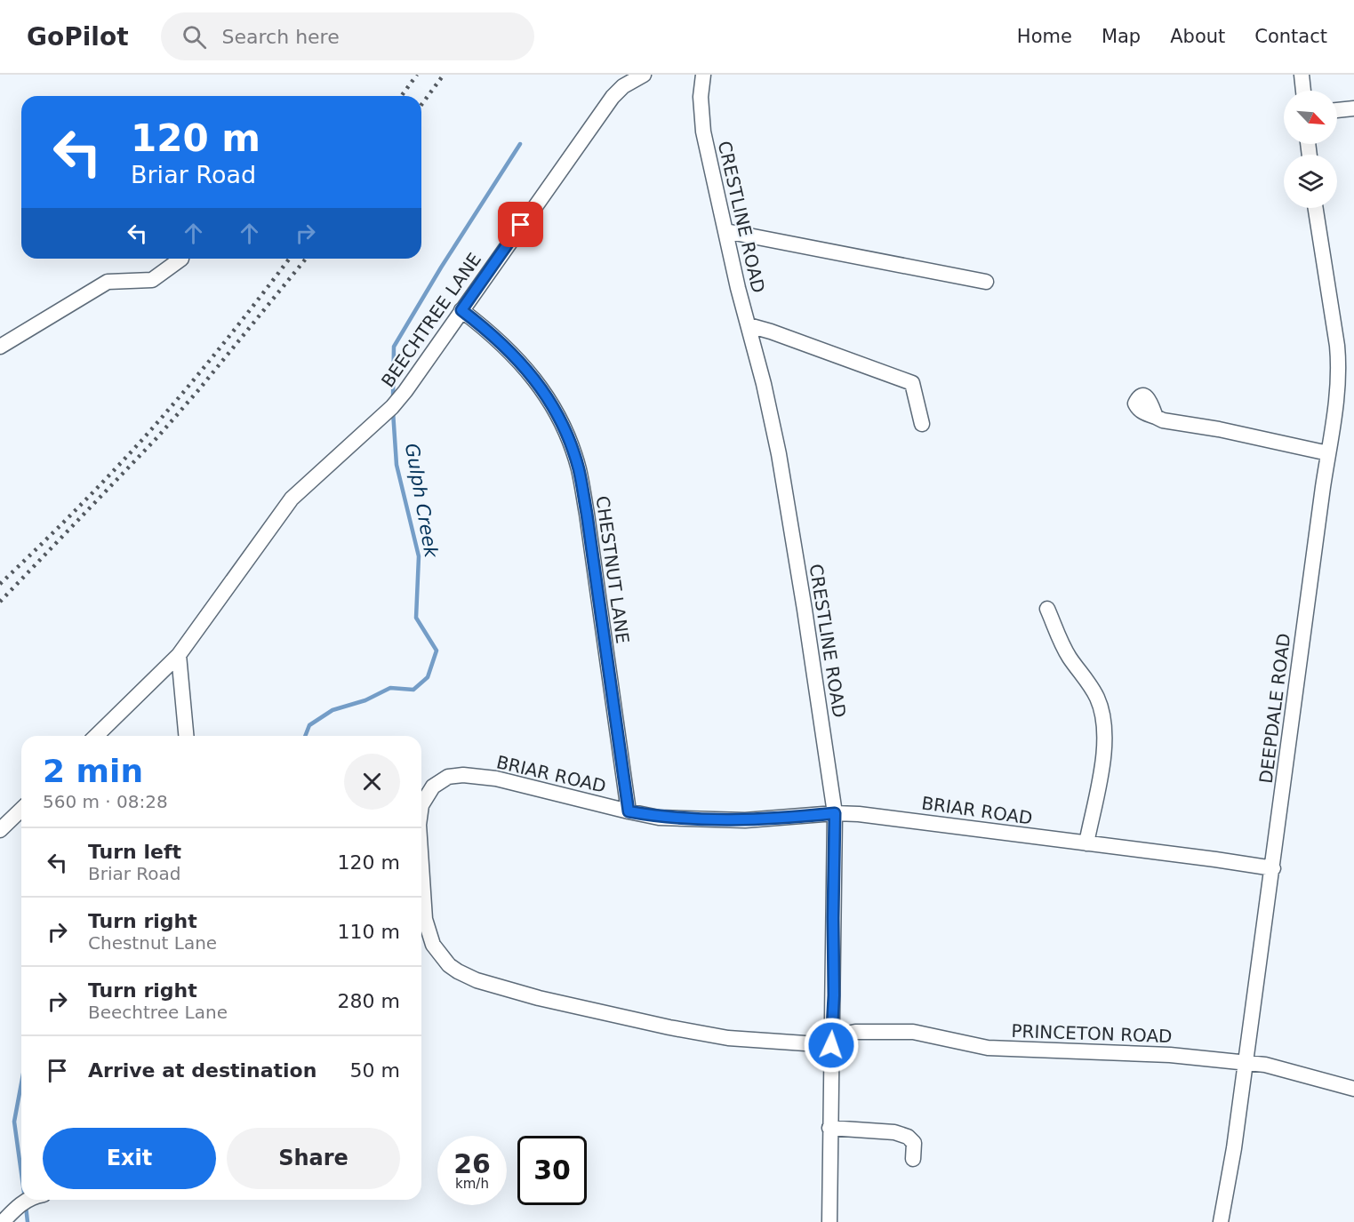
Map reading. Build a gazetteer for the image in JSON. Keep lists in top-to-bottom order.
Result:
{
  "streets": {
    "street": [
      "CRESTLINE ROAD",
      "BEECHTREE LANE",
      "CHESTNUT LANE",
      "DEEPDALE ROAD",
      "BRIAR ROAD",
      "PRINCETON ROAD"
    ]
  },
  "crossings": [
    ["CRESTLINE ROAD", "BRIAR ROAD"],
    ["CRESTLINE ROAD", "PRINCETON ROAD"],
    ["BEECHTREE LANE", "CHESTNUT LANE"],
    ["CHESTNUT LANE", "BRIAR ROAD"],
    ["DEEPDALE ROAD", "BRIAR ROAD"],
    ["DEEPDALE ROAD", "PRINCETON ROAD"],
    ["BRIAR ROAD", "PRINCETON ROAD"]
  ],
  "water": ["Gulph Creek"],
  "north": "bottom right",
  "page": {
    "header": "GoPilot",
    "search": "Search here",
    "nav": [
      "Home",
      "Map",
      "About",
      "Contact"
    ],
    "turn": ["120 m", "Briar Road"],
    "heading": ["2 min", "560 m · 08:28"],
    "list": [
      {
        "name": "Turn left",
        "note": "Briar Road",
        "value": "120 m"
      },
      {
        "name": "Turn right",
        "note": "Chestnut Lane",
        "value": "110 m"
      },
      {
        "name": "Turn right",
        "note": "Beechtree Lane",
        "value": "280 m"
      },
      {
        "name": "Arrive at destination",
        "value": "50 m"
      }
    ],
    "buttons": ["Exit", "Share"],
    "speed": "26 km/h",
    "limit": "30"
  }
}
